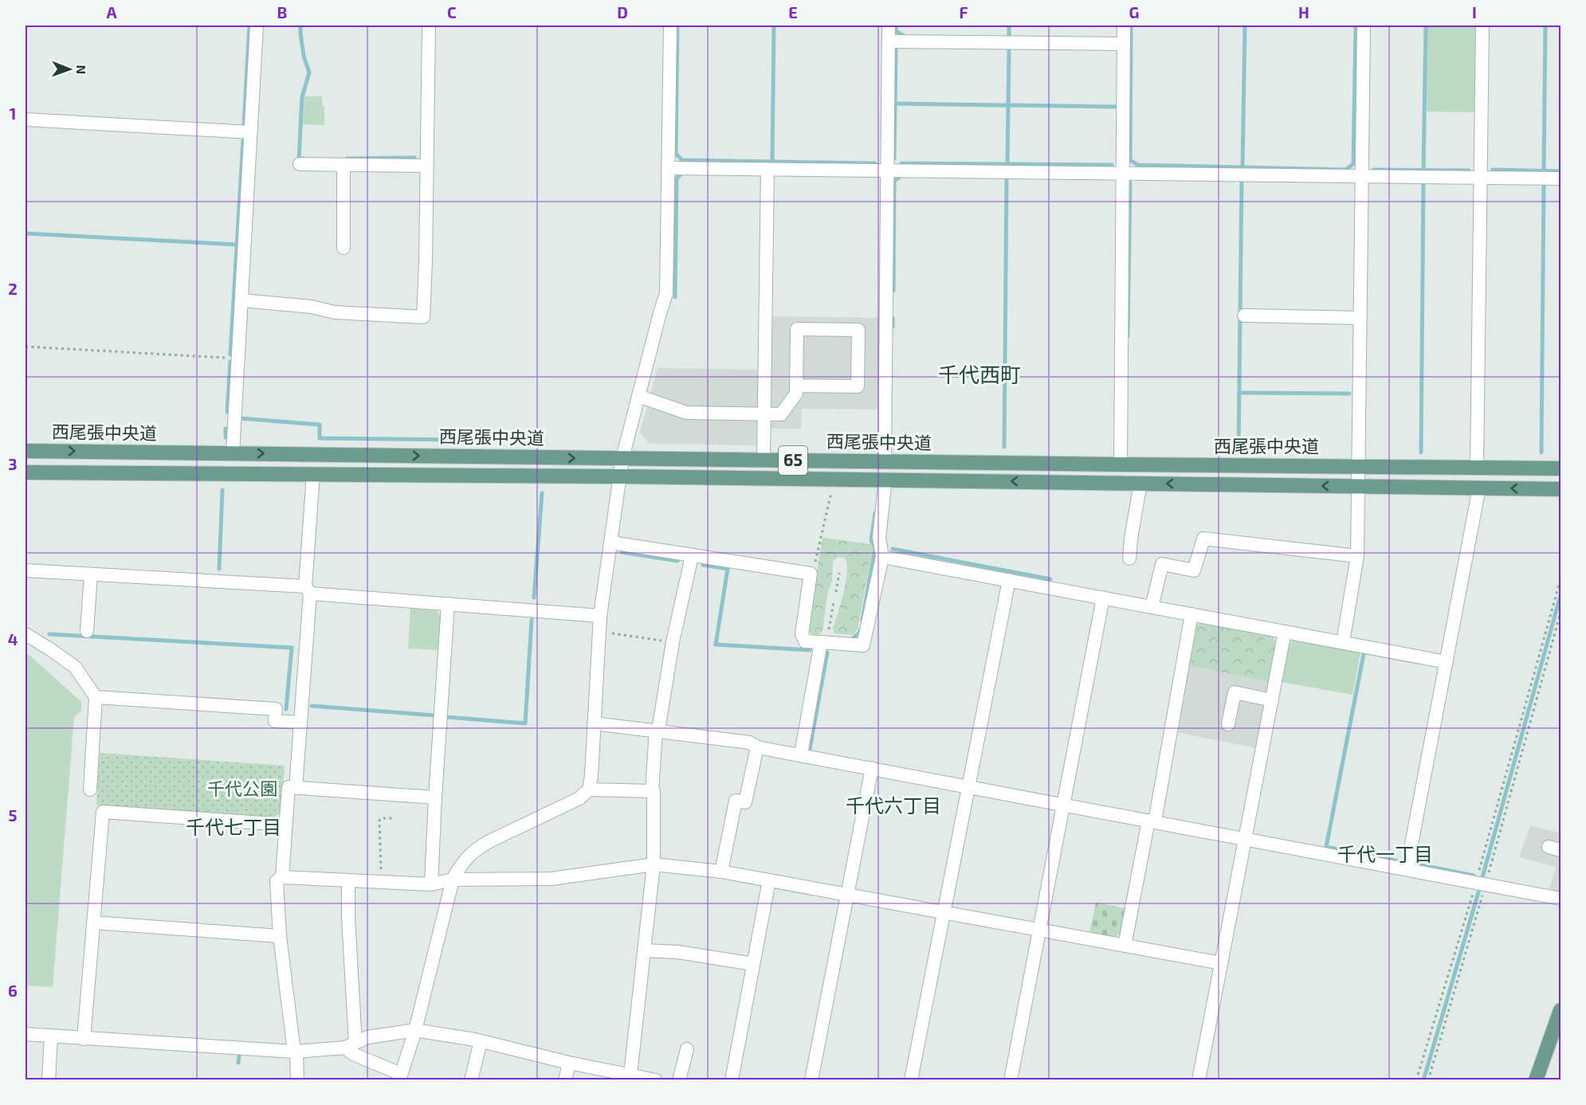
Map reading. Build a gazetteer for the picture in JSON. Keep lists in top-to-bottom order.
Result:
{
  "streets": {
    "main road": ["西尾張中央道", "65"]
  },
  "districts": [
    "千代西町",
    "千代六丁目",
    "千代七丁目",
    "千代一丁目"
  ],
  "parks": ["千代公園"],
  "north": "right",
  "grid": {
    "columns": [
      "A",
      "B",
      "C",
      "D",
      "E",
      "F",
      "G",
      "H",
      "I"
    ],
    "rows": [
      "1",
      "2",
      "3",
      "4",
      "5",
      "6"
    ]
  }
}
